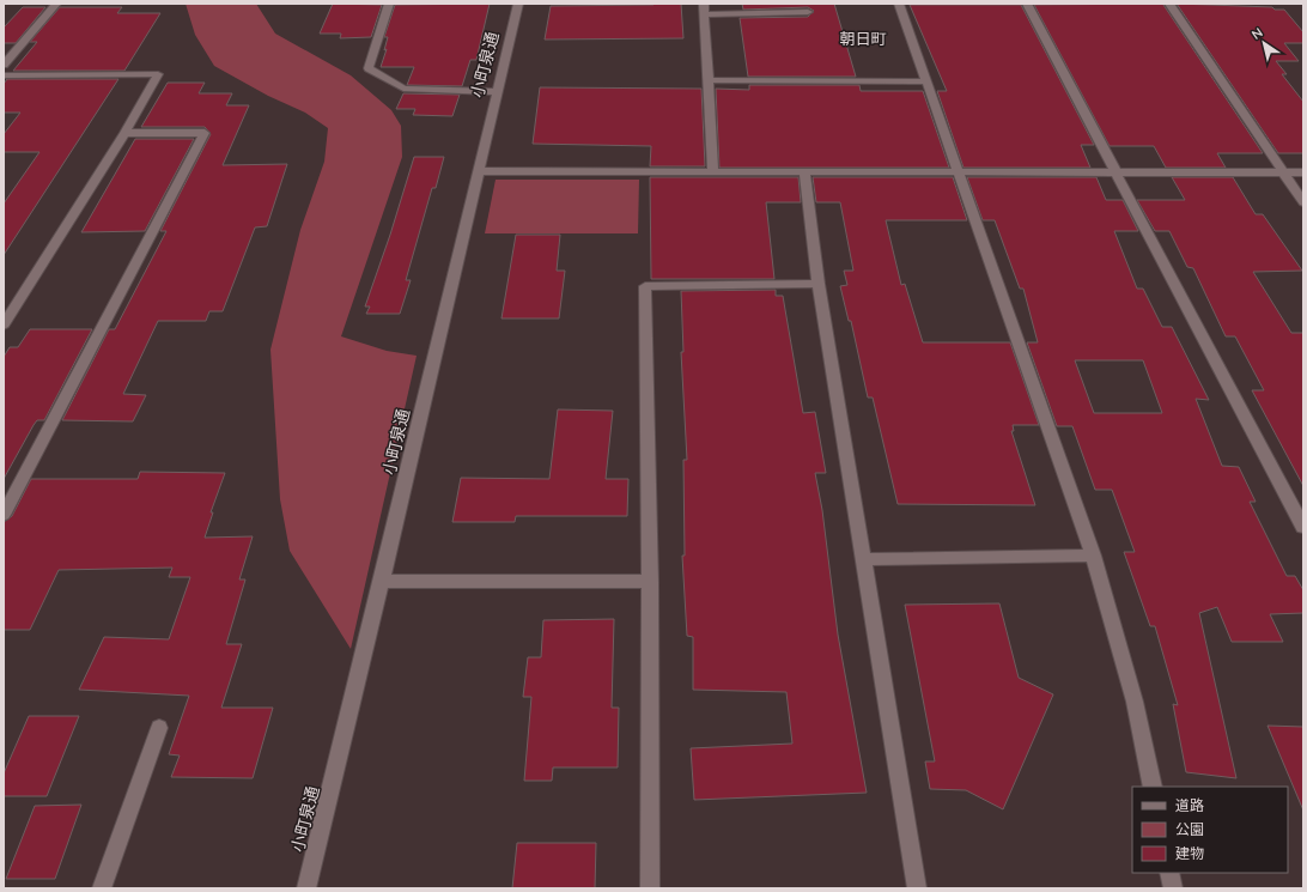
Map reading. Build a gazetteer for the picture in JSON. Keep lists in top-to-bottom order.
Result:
{
  "streets": {
    "street": ["小町泉通"]
  },
  "districts": ["朝日町"],
  "legend": ["道路", "公園", "建物"],
  "north": "top left"
}
